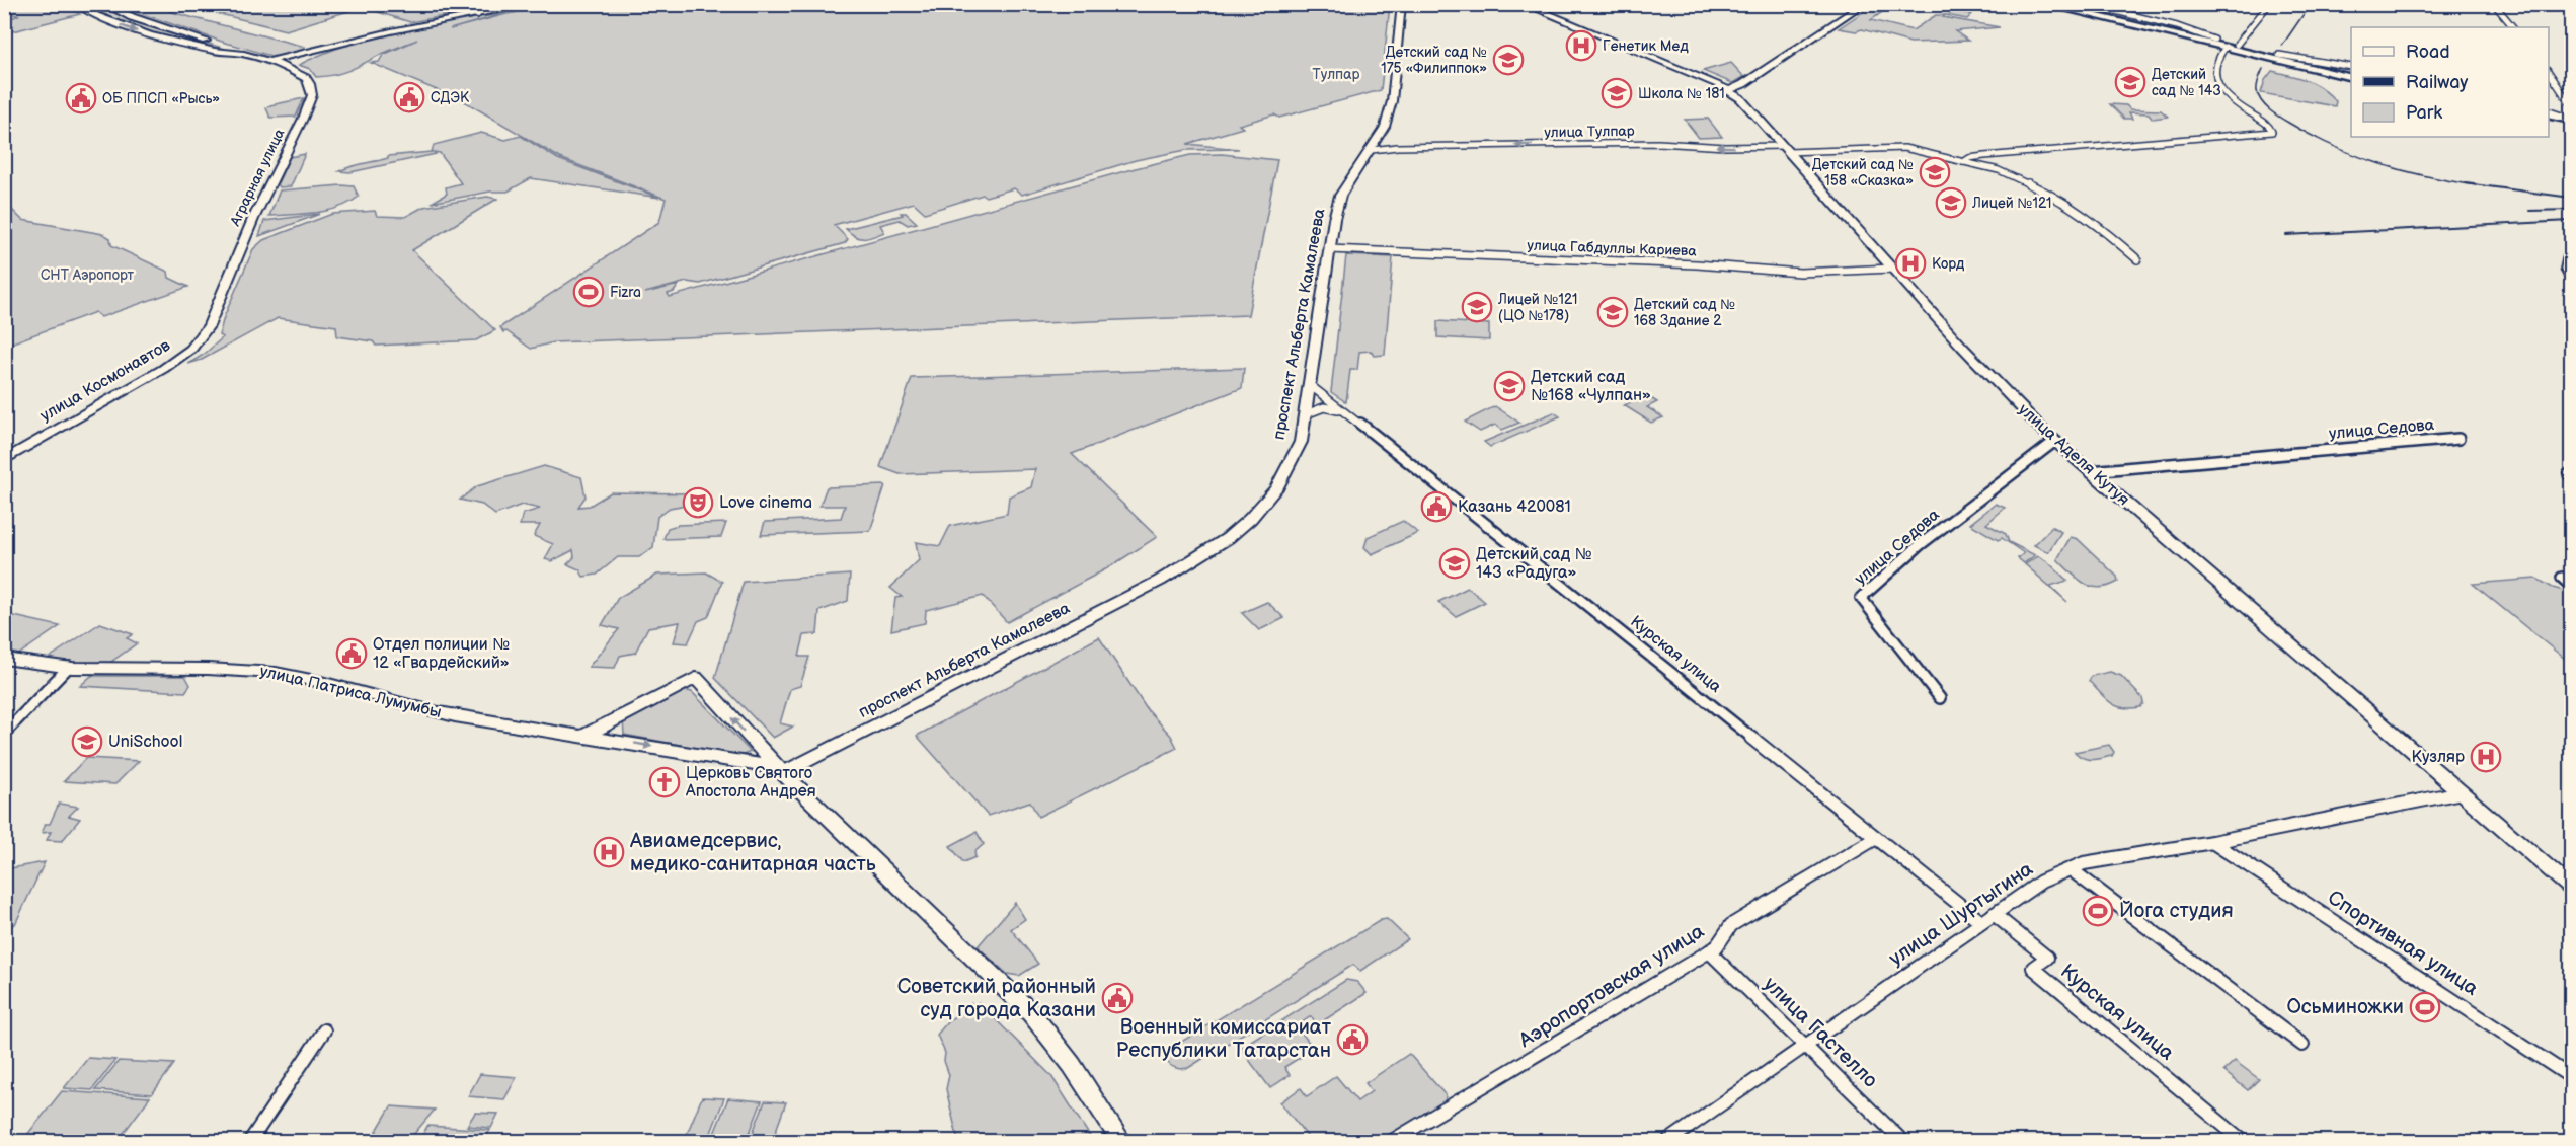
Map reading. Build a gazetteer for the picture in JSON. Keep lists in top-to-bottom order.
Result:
{
  "streets": {
    "main road": [
      "Аграрная улица",
      "проспект Альберта Камалеева",
      "улица Космонавтов",
      "улица Аделя Кутуя",
      "улица Патриса Лумумбы"
    ],
    "street": [
      "улица Тулпар",
      "улица Габдуллы Кариева",
      "улица Седова",
      "Курская улица",
      "улица Шуртыгина",
      "Спортивная улица",
      "Аэропортовская улица",
      "улица Гастелло"
    ]
  },
  "crossings": [
    ["улица Тулпар", "проспект Альберта Камалеева"],
    ["улица Тулпар", "улица Аделя Кутуя"],
    ["Аграрная улица", "улица Космонавтов"],
    ["улица Габдуллы Кариева", "проспект Альберта Камалеева"],
    ["улица Габдуллы Кариева", "улица Аделя Кутуя"],
    ["проспект Альберта Камалеева", "Курская улица"],
    ["проспект Альберта Камалеева", "улица Патриса Лумумбы"],
    ["улица Седова", "улица Аделя Кутуя"],
    ["улица Аделя Кутуя", "улица Шуртыгина"],
    ["Курская улица", "улица Шуртыгина"],
    ["Курская улица", "Аэропортовская улица"],
    ["улица Шуртыгина", "Спортивная улица"],
    ["улица Шуртыгина", "улица Гастелло"],
    ["Аэропортовская улица", "улица Гастелло"]
  ],
  "one_way": ["улица Тулпар"],
  "parks": ["Тулпар", "СНТ Аэропорт"],
  "places": {
    "hospital": [
      "Генетик Мед",
      "Корд",
      "Кузляр",
      "Авиамедсервис, медико-санитарная часть"
    ],
    "school or university": [
      "Детский сад № 175 «Филиппок»",
      "Детский сад № 143",
      "Школа № 181",
      "Детский сад № 158 «Сказка»",
      "Лицей №121",
      "Лицей №121 (ЦО №178)",
      "Детский сад № 168 Здание 2",
      "Детский сад №168 «Чулпан»",
      "Детский сад № 143 «Радуга»",
      "UniSchool"
    ],
    "public building": [
      "СДЭК",
      "ОБ ППСП «Рысь»",
      "Казань 420081",
      "Отдел полиции № 12 «Гвардейский»",
      "Советский районный суд города Казани",
      "Военный комиссариат Республики Татарстан"
    ],
    "sports": ["Fizra", "Йога студия", "Осьминожки"],
    "theatre": ["Love cinema"],
    "church": ["Церковь Святого Апостола Андрея"]
  },
  "legend": ["Road", "Railway", "Park"]
}
